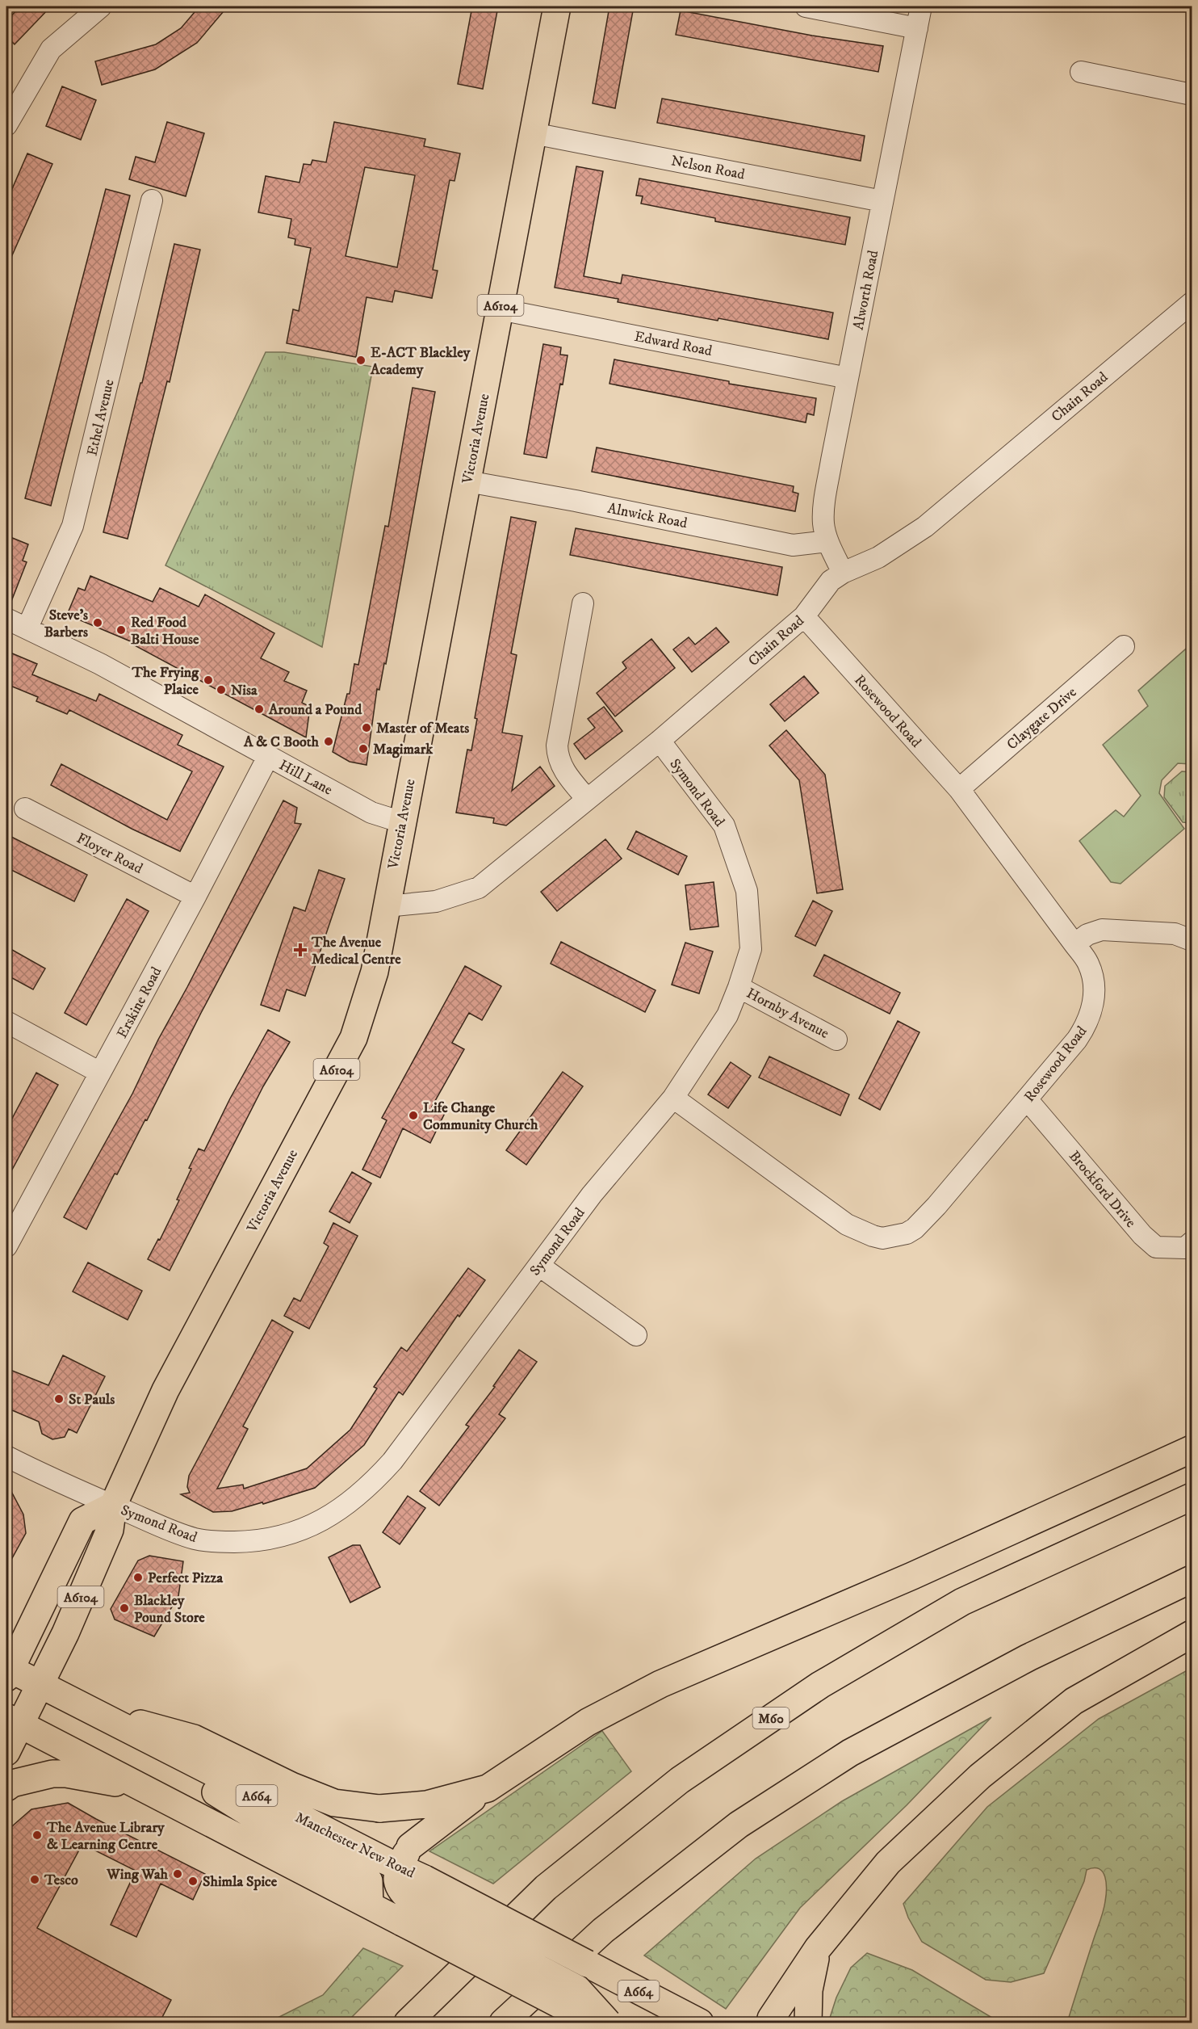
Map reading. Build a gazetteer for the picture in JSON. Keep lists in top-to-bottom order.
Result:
{
  "streets": {
    "main road": [
      "A6104",
      "Victoria Avenue",
      "M60",
      "A664",
      "Manchester New Road"
    ],
    "street": [
      "Nelson Road",
      "Alworth Road",
      "Edward Road",
      "Chain Road",
      "Ethel Avenue",
      "Alnwick Road",
      "Rosewood Road",
      "Claygate Drive",
      "Hill Lane",
      "Symond Road",
      "Floyer Road",
      "Erskine Road",
      "Hornby Avenue",
      "Brockford Drive"
    ]
  },
  "crossings": [
    ["Nelson Road", "Alworth Road"],
    ["Nelson Road", "Victoria Avenue"],
    ["Alworth Road", "Edward Road"],
    ["Alworth Road", "Chain Road"],
    ["Alworth Road", "Alnwick Road"],
    ["A6104", "Victoria Avenue"],
    ["A6104", "Symond Road"],
    ["A6104", "Manchester New Road"],
    ["Edward Road", "Victoria Avenue"],
    ["Chain Road", "Victoria Avenue"],
    ["Chain Road", "Rosewood Road"],
    ["Chain Road", "Symond Road"],
    ["Ethel Avenue", "Hill Lane"],
    ["Victoria Avenue", "Alnwick Road"],
    ["Victoria Avenue", "Hill Lane"],
    ["Victoria Avenue", "Symond Road"],
    ["Victoria Avenue", "Manchester New Road"],
    ["Rosewood Road", "Claygate Drive"],
    ["Rosewood Road", "Symond Road"],
    ["Rosewood Road", "Brockford Drive"],
    ["Hill Lane", "Erskine Road"],
    ["Symond Road", "Hornby Avenue"],
    ["Floyer Road", "Erskine Road"]
  ],
  "places": {
    "other": [
      "E-ACT Blackley Academy",
      "Steve's Barbers",
      "Red Food Balti House",
      "The Frying Plaice",
      "Nisa",
      "Around a Pound",
      "Master of Meats",
      "A & C Booth",
      "Magimark",
      "Life Change Community Church",
      "St Pauls",
      "Perfect Pizza",
      "Blackley Pound Store",
      "The Avenue Library & Learning Centre",
      "Wing Wah",
      "Tesco",
      "Shimla Spice"
    ],
    "health": ["The Avenue Medical Centre"]
  }
}
